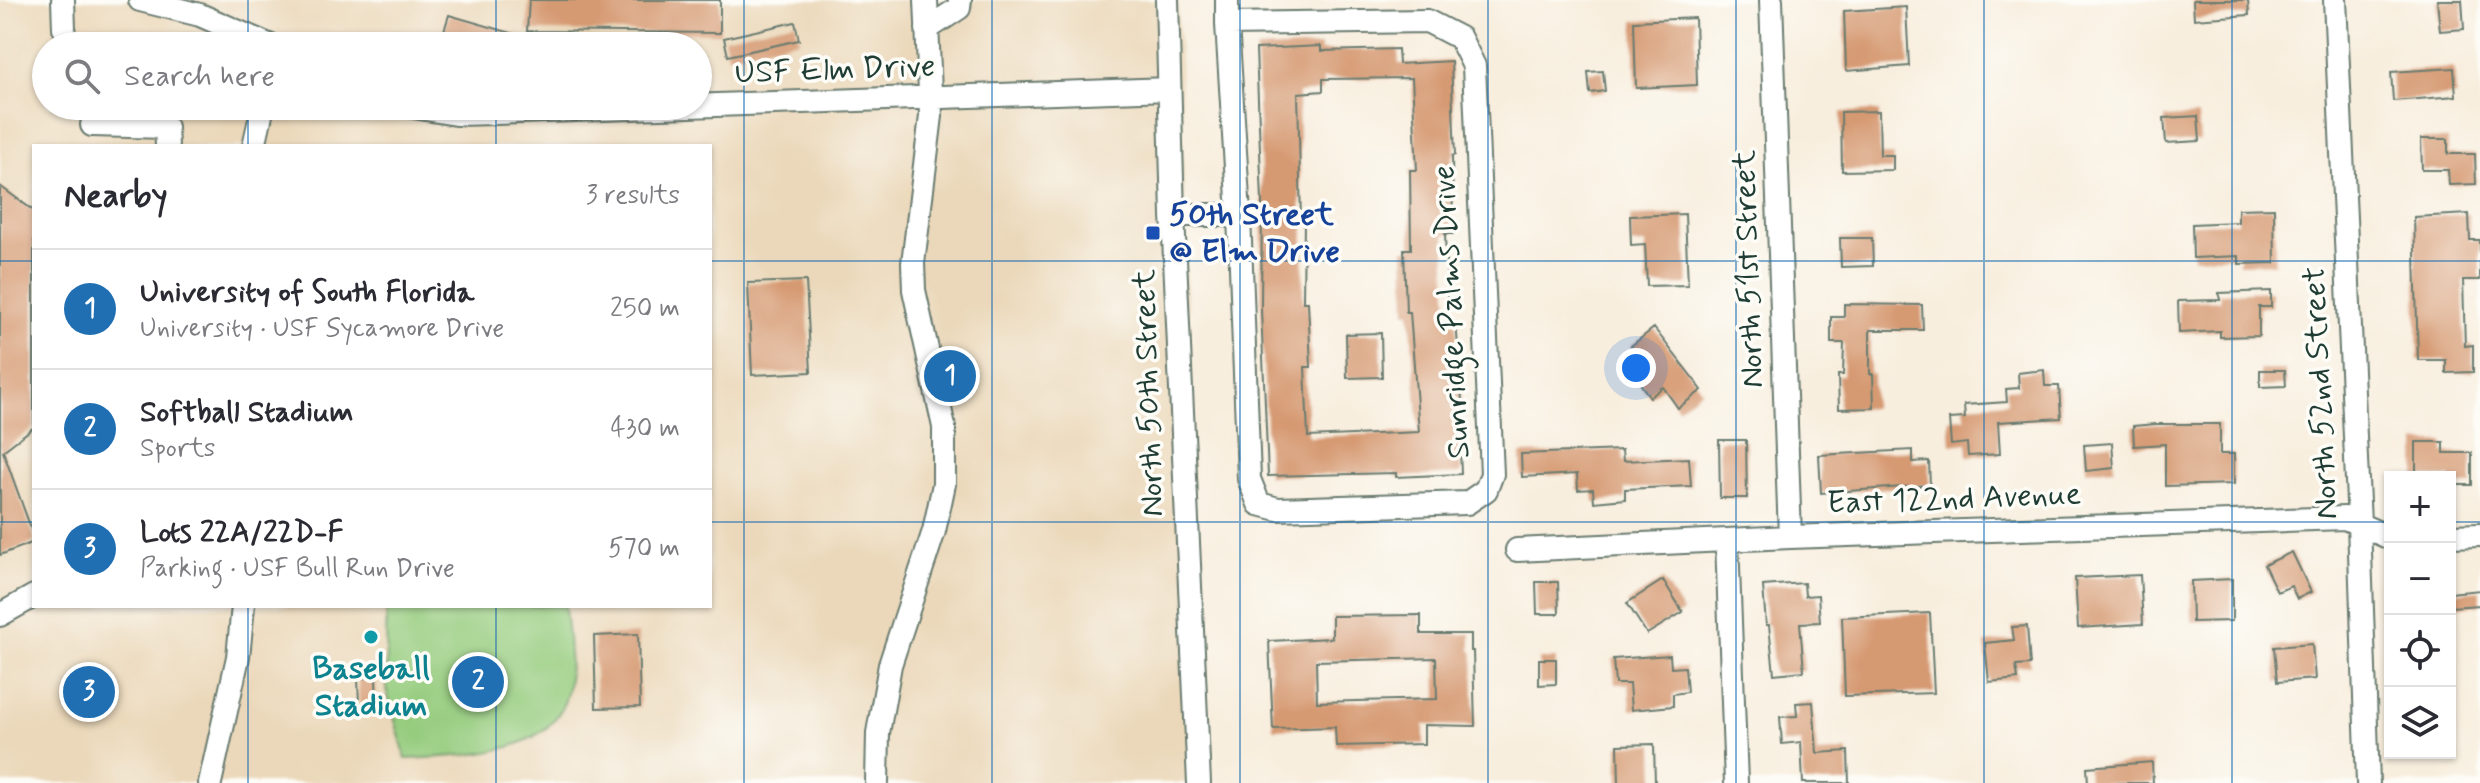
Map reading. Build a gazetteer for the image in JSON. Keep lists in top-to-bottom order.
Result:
{
  "streets": {
    "street": [
      "USF Elm Drive",
      "North 51st Street",
      "Sunridge Palms Drive",
      "North 50th Street",
      "North 52nd Street",
      "East 122nd Avenue"
    ]
  },
  "crossings": [
    ["USF Elm Drive", "North 50th Street"],
    ["North 51st Street", "East 122nd Avenue"],
    ["North 52nd Street", "East 122nd Avenue"]
  ],
  "places": {
    "transit": ["50th Street @ Elm Drive"],
    "other": ["Baseball Stadium"]
  },
  "page": {
    "search": "Search here",
    "heading": ["Nearby", "3 results"],
    "list": [
      {
        "mark": "1",
        "name": "University of South Florida",
        "note": "University · USF Sycamore Drive",
        "value": "250 m"
      },
      {
        "mark": "2",
        "name": "Softball Stadium",
        "note": "Sports",
        "value": "430 m"
      },
      {
        "mark": "3",
        "name": "Lots 22A/22D-F",
        "note": "Parking · USF Bull Run Drive",
        "value": "570 m"
      }
    ],
    "pins": ["1", "2", "3"],
    "map_buttons": ["+", "−"]
  }
}
